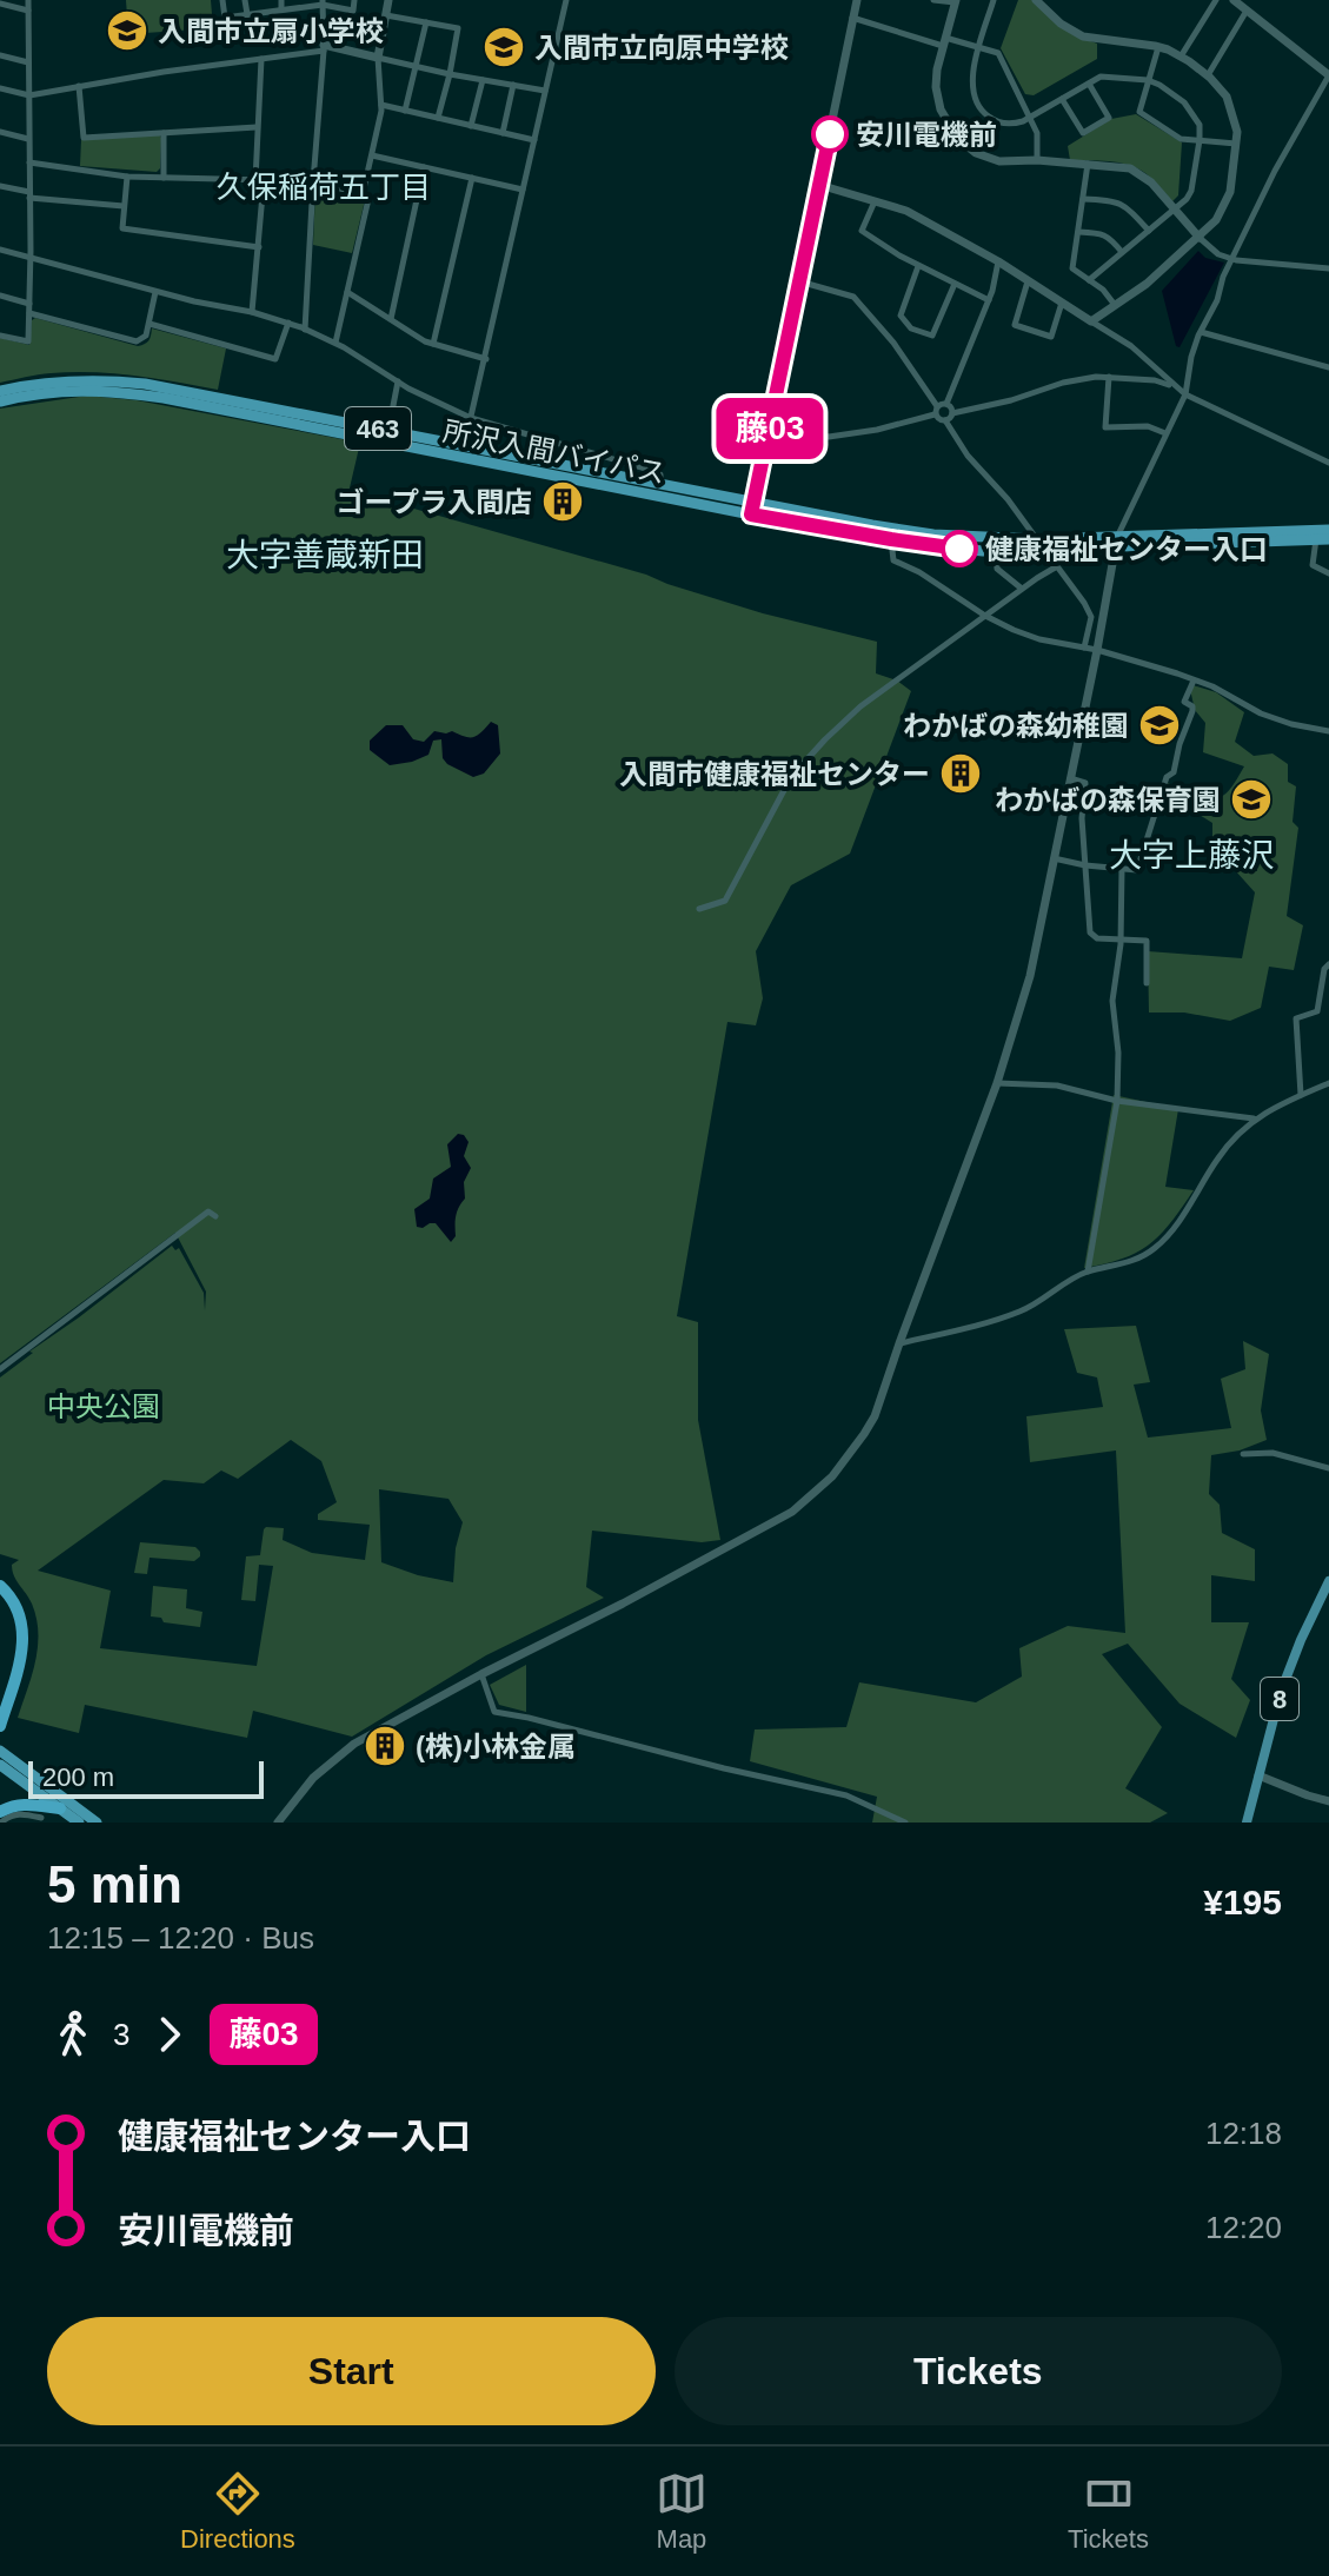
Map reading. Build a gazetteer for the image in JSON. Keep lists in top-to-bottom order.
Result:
{
  "streets": {
    "highway": ["463", "所沢入間バイパス"],
    "main road": ["8"]
  },
  "districts": ["久保稲荷五丁目", "大字善蔵新田", "大字上藤沢"],
  "parks": ["中央公園"],
  "places": {
    "school or university": [
      "入間市立扇小学校",
      "入間市立向原中学校",
      "わかばの森幼稚園",
      "わかばの森保育園"
    ],
    "other": ["安川電機前", "健康福祉センター入口"],
    "building": ["ゴープラ入間店", "入間市健康福祉センター", "(株)小林金属"]
  },
  "lines": ["bus line 藤03"],
  "scale_bar": "200 m",
  "page": {
    "on_map": "藤03",
    "scale": "200 m",
    "heading": ["5 min", "12:15 – 12:20 · Bus", "¥195"],
    "legs": ["3", "藤03"],
    "list": [
      {
        "name": "健康福祉センター入口",
        "value": "12:18"
      },
      {
        "name": "安川電機前",
        "value": "12:20"
      }
    ],
    "buttons": ["Start", "Tickets"],
    "tabs": ["Directions", "Map", "Tickets"]
  }
}
